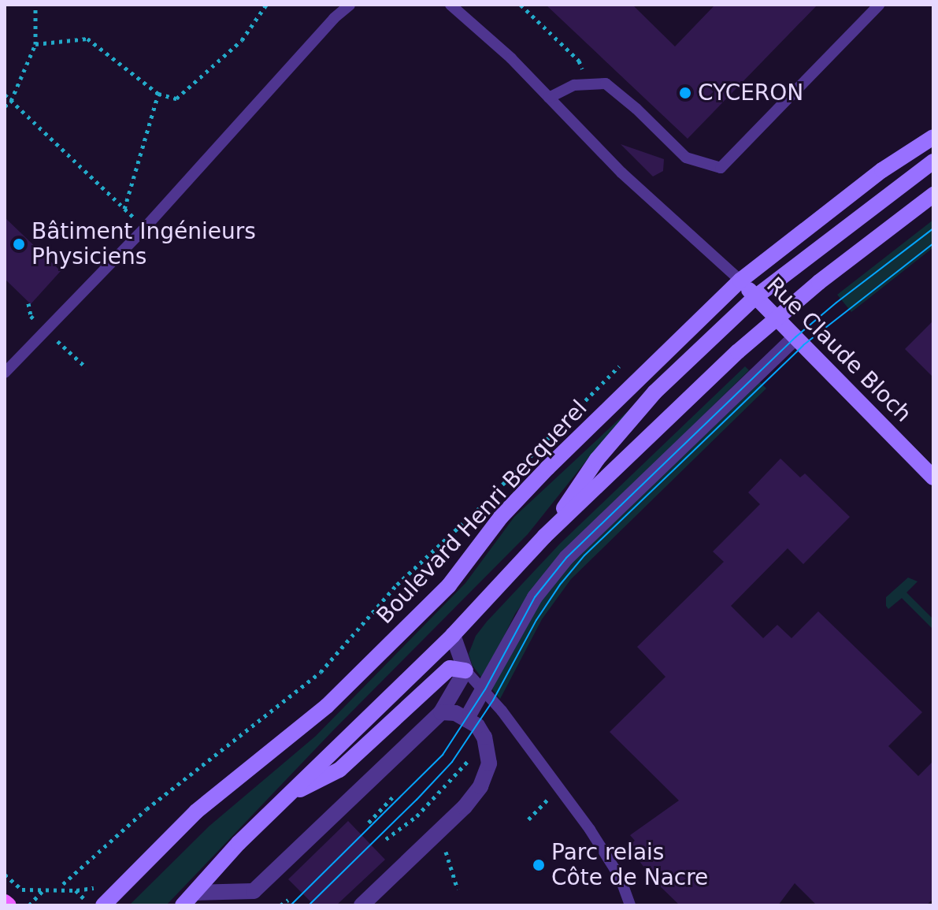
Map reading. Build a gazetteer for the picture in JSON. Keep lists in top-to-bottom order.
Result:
{
  "streets": {
    "main road": ["Rue Claude Bloch", "Boulevard Henri Becquerel"]
  },
  "crossings": [
    ["Rue Claude Bloch", "Boulevard Henri Becquerel"]
  ],
  "places": ["CYCERON", "Bâtiment Ingénieurs Physiciens", "Parc relais Côte de Nacre"]
}
